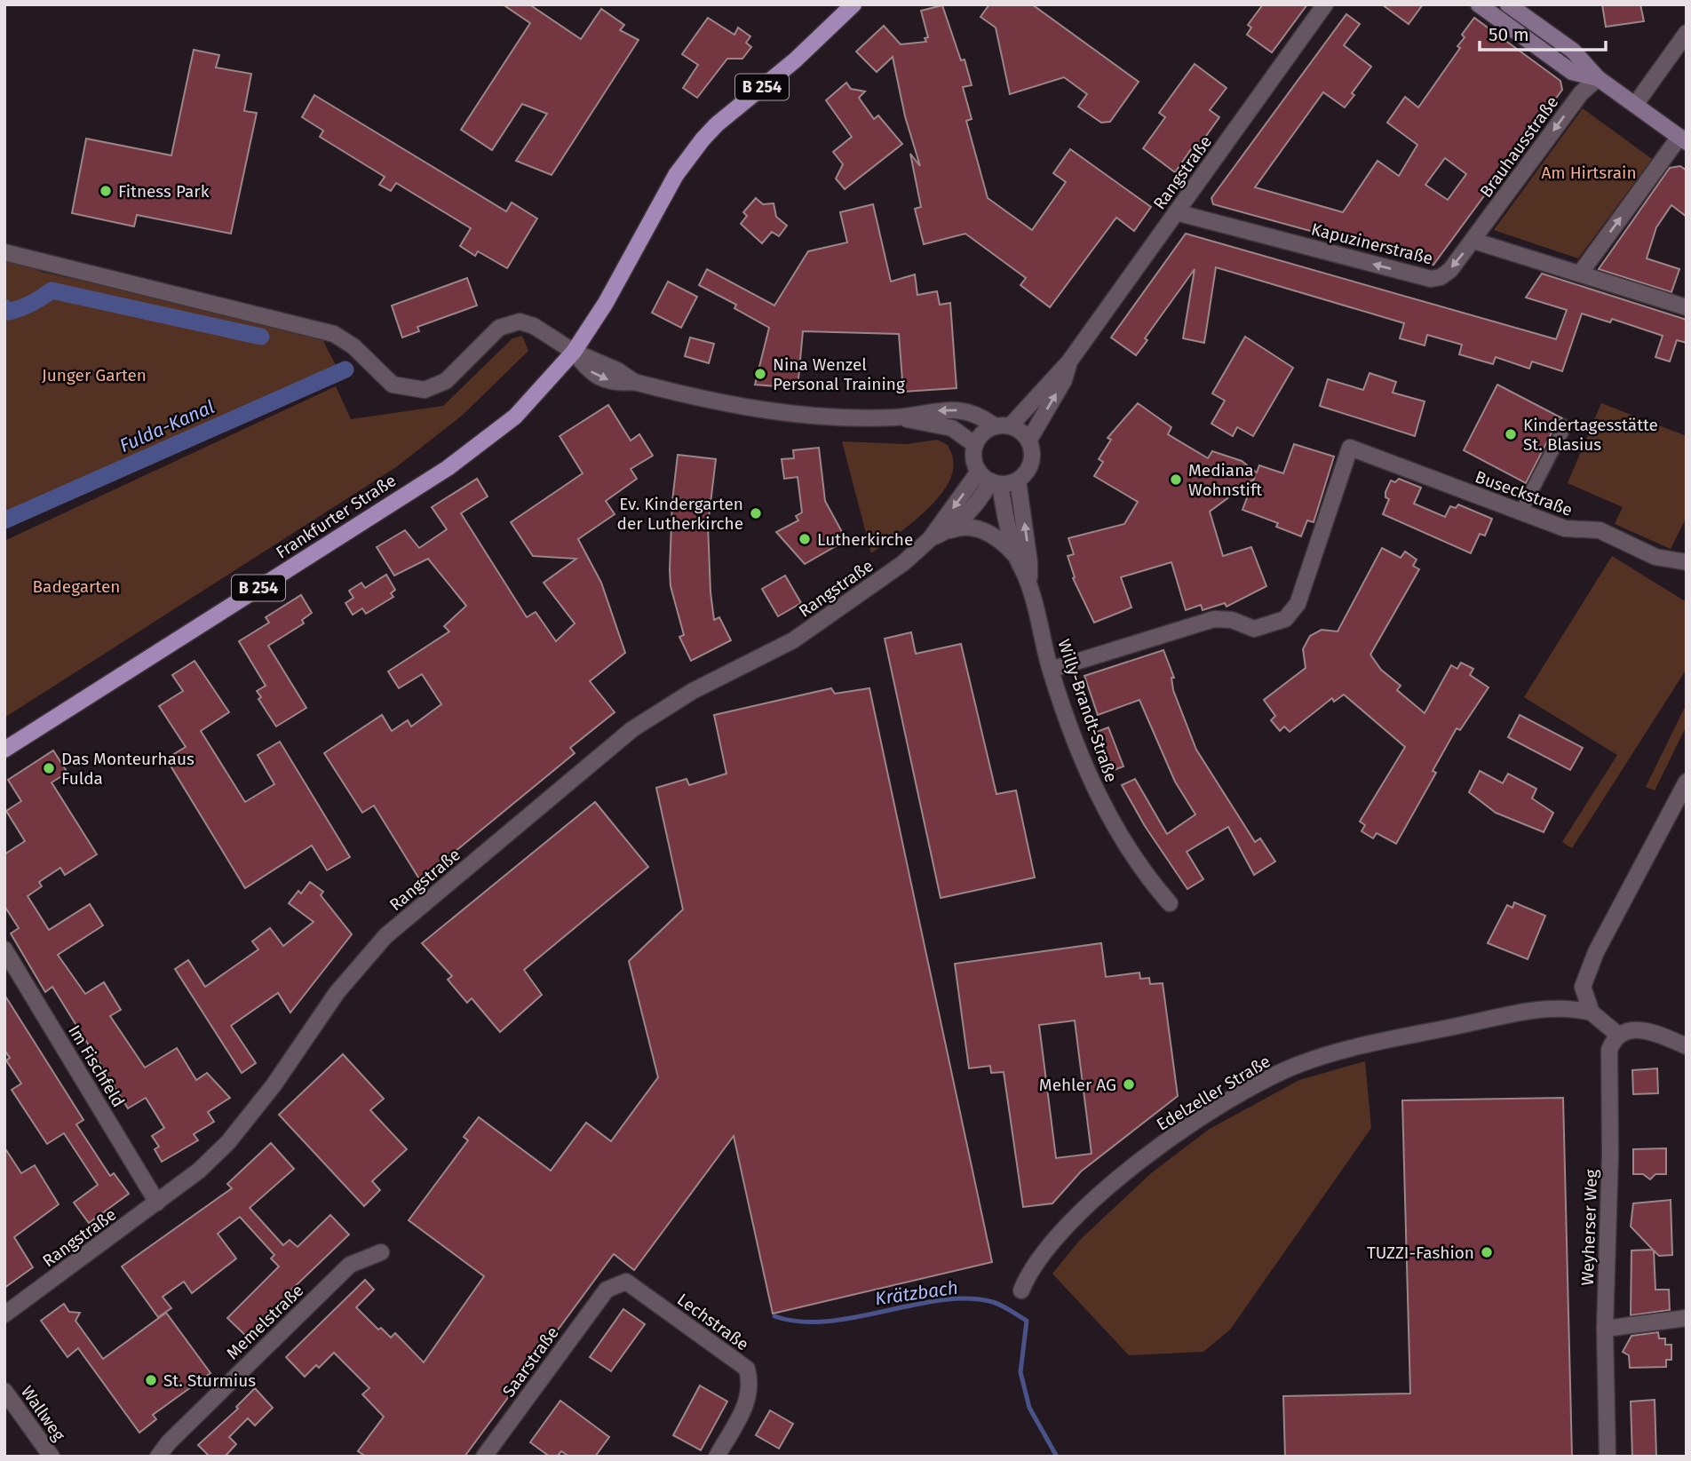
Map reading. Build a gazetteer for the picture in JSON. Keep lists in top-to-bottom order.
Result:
{
  "streets": {
    "main road": ["B 254", "Frankfurter Straße"],
    "street": [
      "Brauhausstraße",
      "Rangstraße",
      "Kapuzinerstraße",
      "Buseckstraße",
      "Willy-Brandt-Straße",
      "Im Fischfeld",
      "Edelzeller Straße",
      "Weyherser Weg",
      "Memelstraße",
      "Lechstraße",
      "Saarstraße",
      "Wallweg"
    ]
  },
  "crossings": [
    ["Brauhausstraße", "Kapuzinerstraße"],
    ["Rangstraße", "Kapuzinerstraße"],
    ["Rangstraße", "Willy-Brandt-Straße"],
    ["Rangstraße", "Im Fischfeld"],
    ["Buseckstraße", "Willy-Brandt-Straße"],
    ["Lechstraße", "Saarstraße"]
  ],
  "one_way": ["Kapuzinerstraße"],
  "water": ["Fulda-Kanal", "Krätzbach"],
  "parks": ["Am Hirtsrain", "Junger Garten", "Badegarten"],
  "places": [
    "Fitness Park",
    "Nina Wenzel Personal Training",
    "Kindertagesstätte St. Blasius",
    "Mediana Wohnstift",
    "Ev. Kindergarten der Lutherkirche",
    "Lutherkirche",
    "Das Monteurhaus Fulda",
    "Mehler AG",
    "TUZZI-Fashion",
    "St. Sturmius"
  ],
  "scale_bar": "50 m"
}
